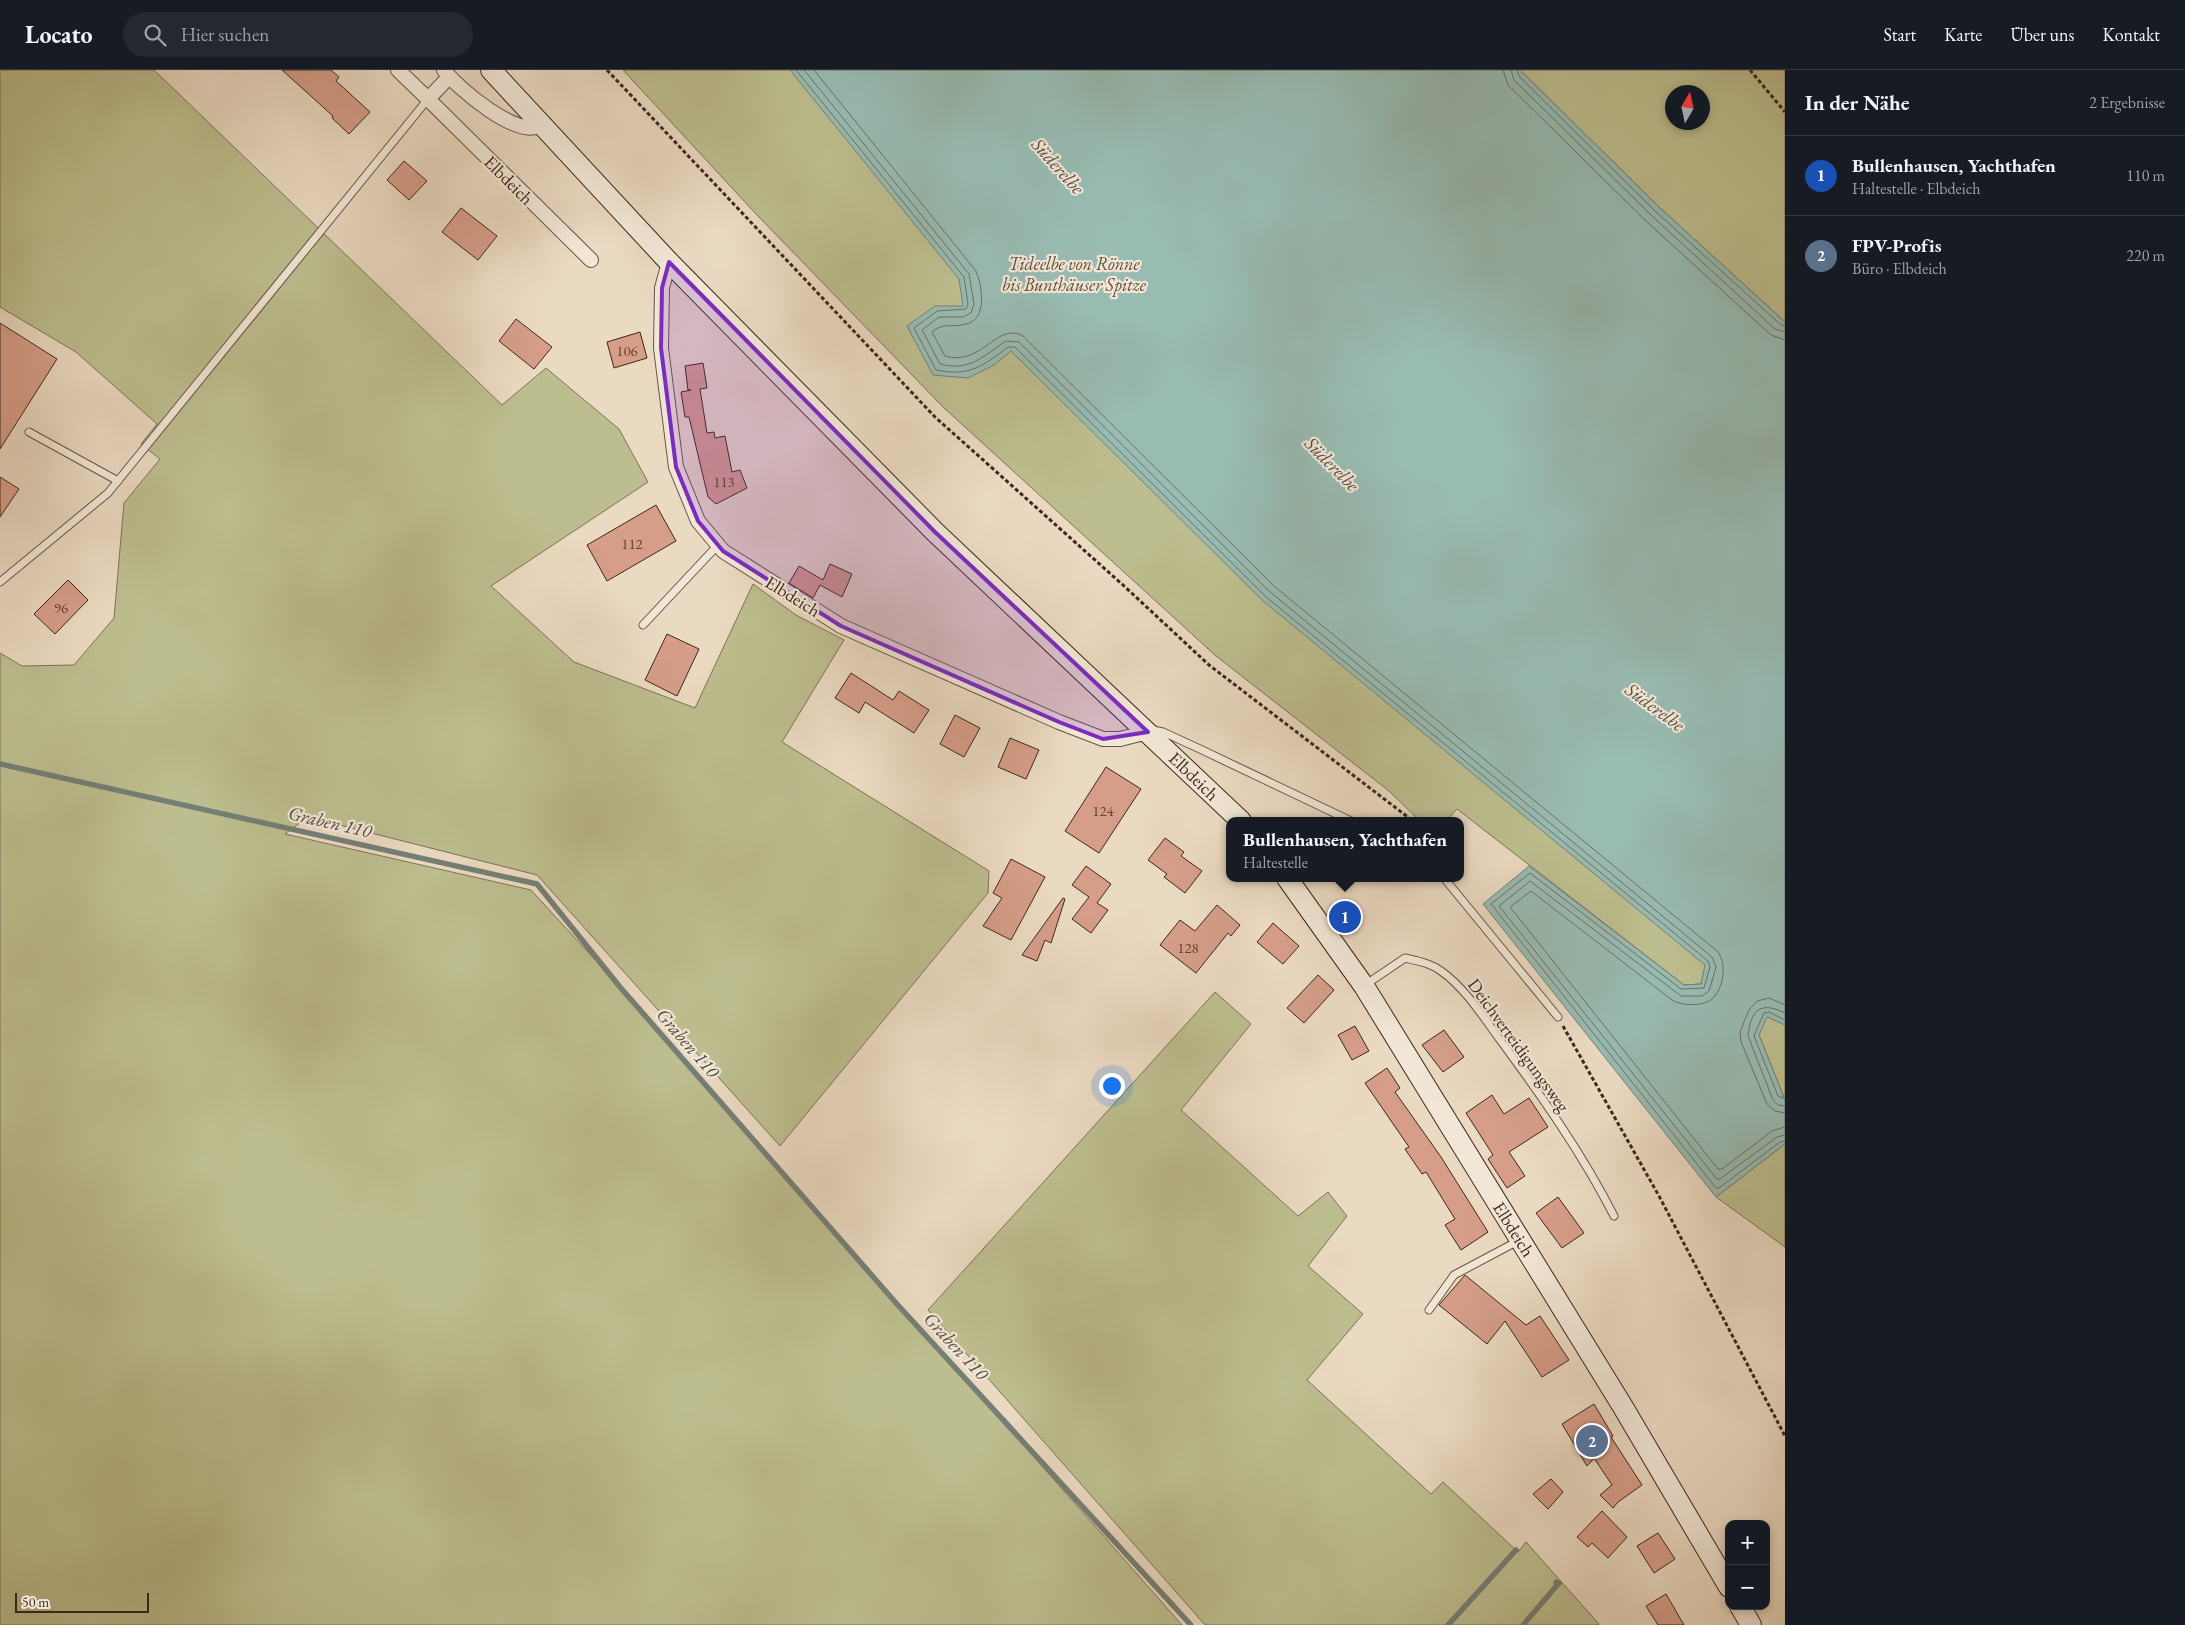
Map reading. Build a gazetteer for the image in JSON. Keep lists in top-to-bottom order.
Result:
{
  "streets": {
    "street": ["Elbdeich"],
    "lane": ["Deichverteidigungsweg"]
  },
  "crossings": [
    ["Elbdeich", "Deichverteidigungsweg"]
  ],
  "water": ["Süderelbe", "Graben 110"],
  "parks": ["Tideelbe von Rönne bis Bunthäuser Spitze"],
  "house_numbers": [
    "106",
    "113",
    "112",
    "96",
    "124",
    "128"
  ],
  "scale_bar": "50 m",
  "north": "top",
  "page": {
    "header": "Locato",
    "search": "Hier suchen",
    "nav": [
      "Start",
      "Karte",
      "Über uns",
      "Kontakt"
    ],
    "heading": ["In der Nähe", "2 Ergebnisse"],
    "list": [
      {
        "mark": "1",
        "name": "Bullenhausen, Yachthafen",
        "note": "Haltestelle · Elbdeich",
        "value": "110 m"
      },
      {
        "mark": "2",
        "name": "FPV-Profis",
        "note": "Büro · Elbdeich",
        "value": "220 m"
      }
    ],
    "popup": ["Bullenhausen, Yachthafen", "Haltestelle"],
    "pins": ["1", "2"],
    "map_buttons": ["+", "−"],
    "scale": "50 m"
  }
}
